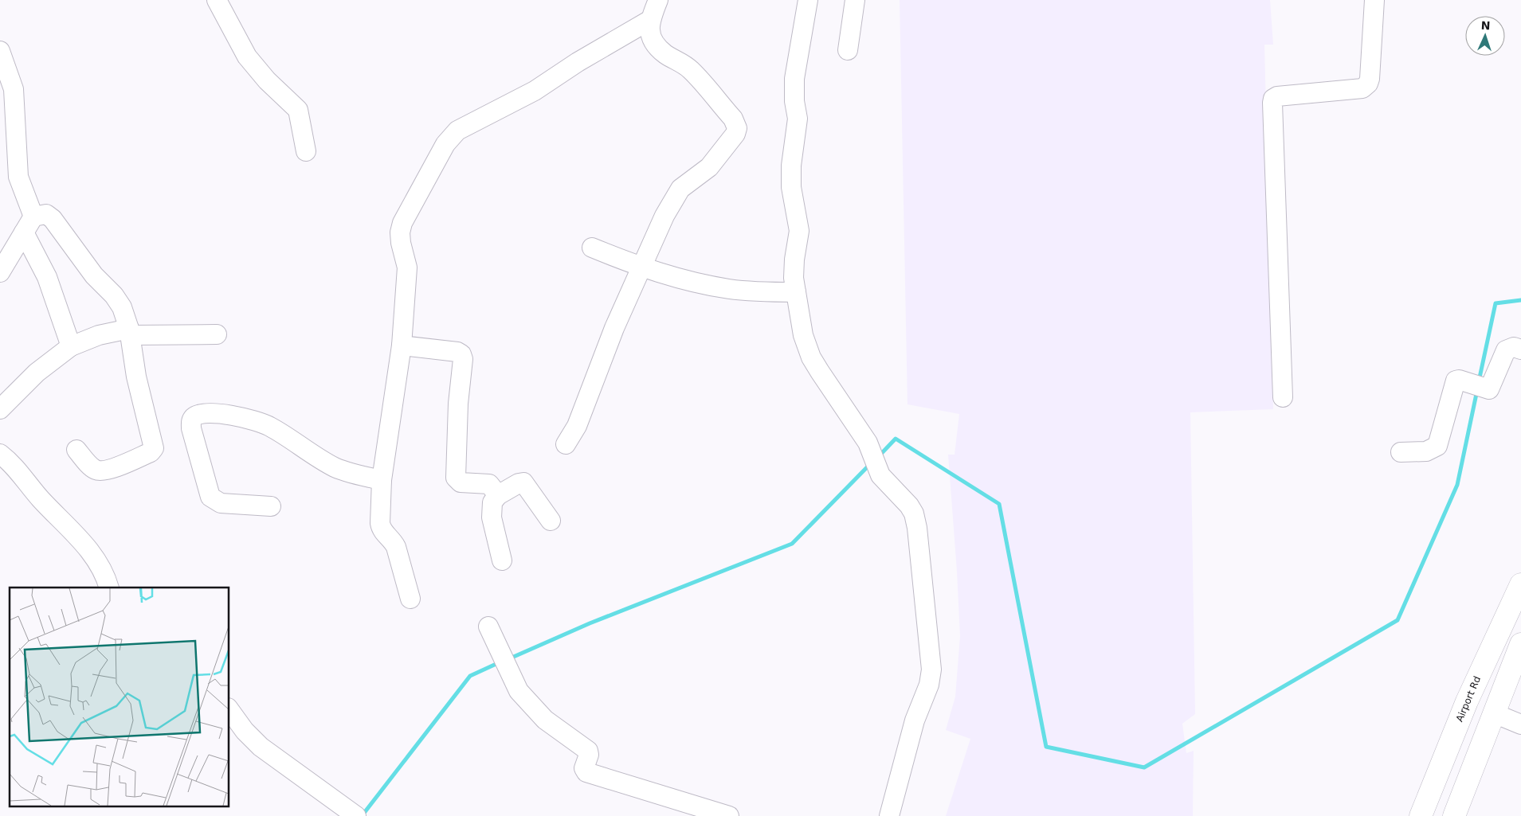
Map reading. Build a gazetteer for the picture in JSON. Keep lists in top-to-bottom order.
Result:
{
  "streets": {
    "main road": ["Airport Rd"]
  },
  "north": "top"
}
